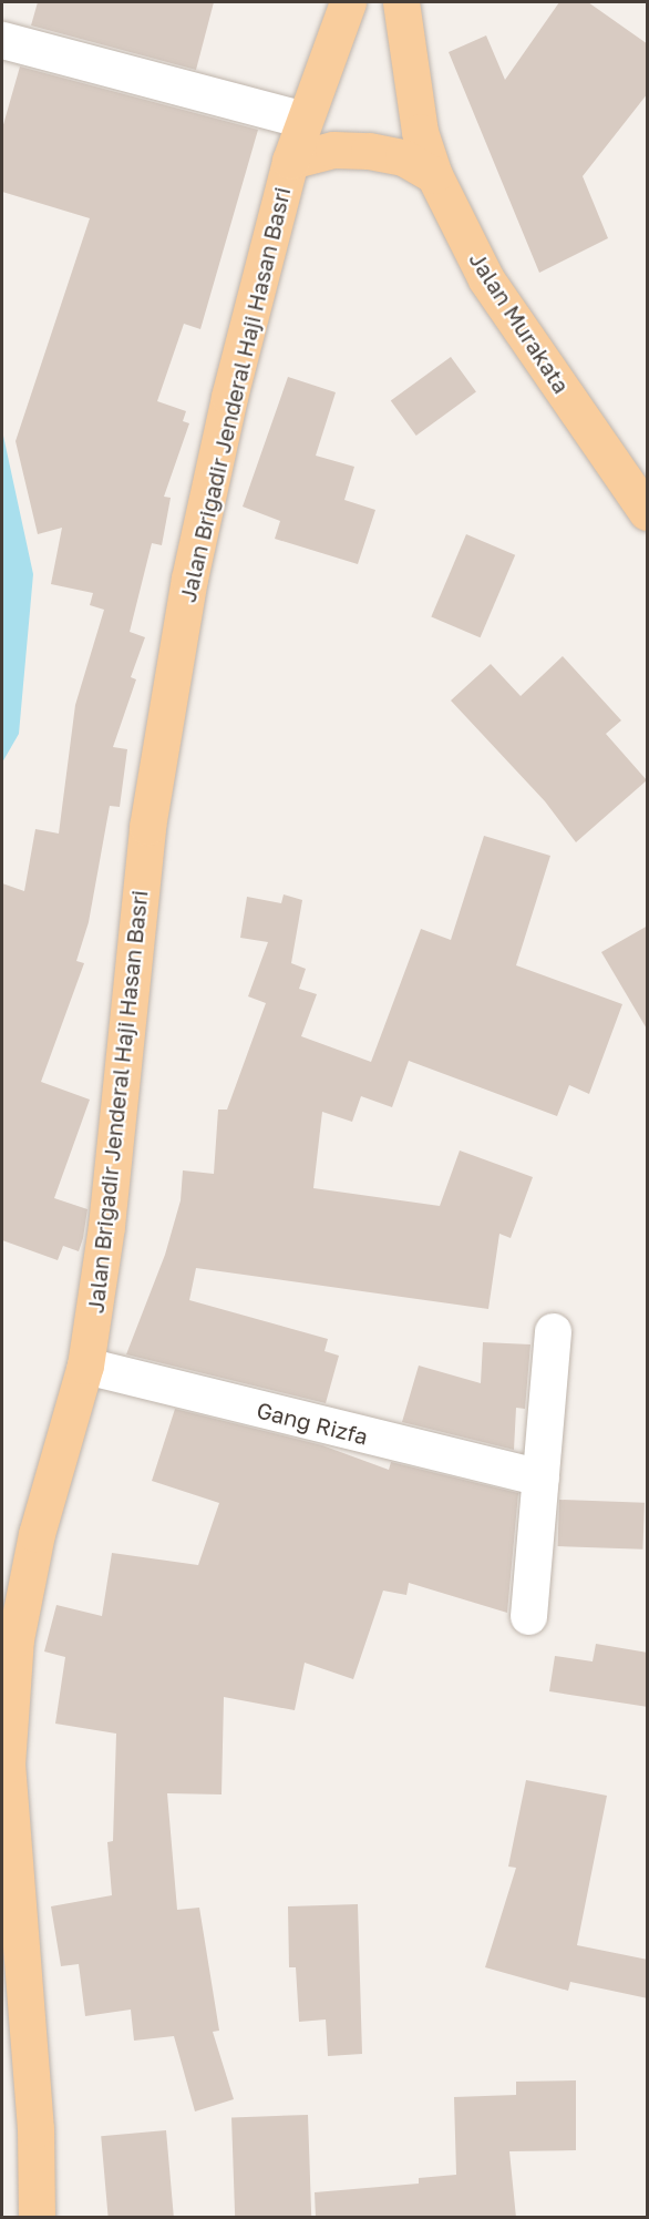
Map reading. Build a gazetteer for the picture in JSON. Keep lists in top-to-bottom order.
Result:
{
  "streets": {
    "main road": ["Jalan Murakata", "Jalan Brigadir Jenderal Haji Hasan Basri"],
    "street": ["Gang Rizfa"]
  },
  "crossings": [
    ["Jalan Brigadir Jenderal Haji Hasan Basri", "Gang Rizfa"]
  ]
}
